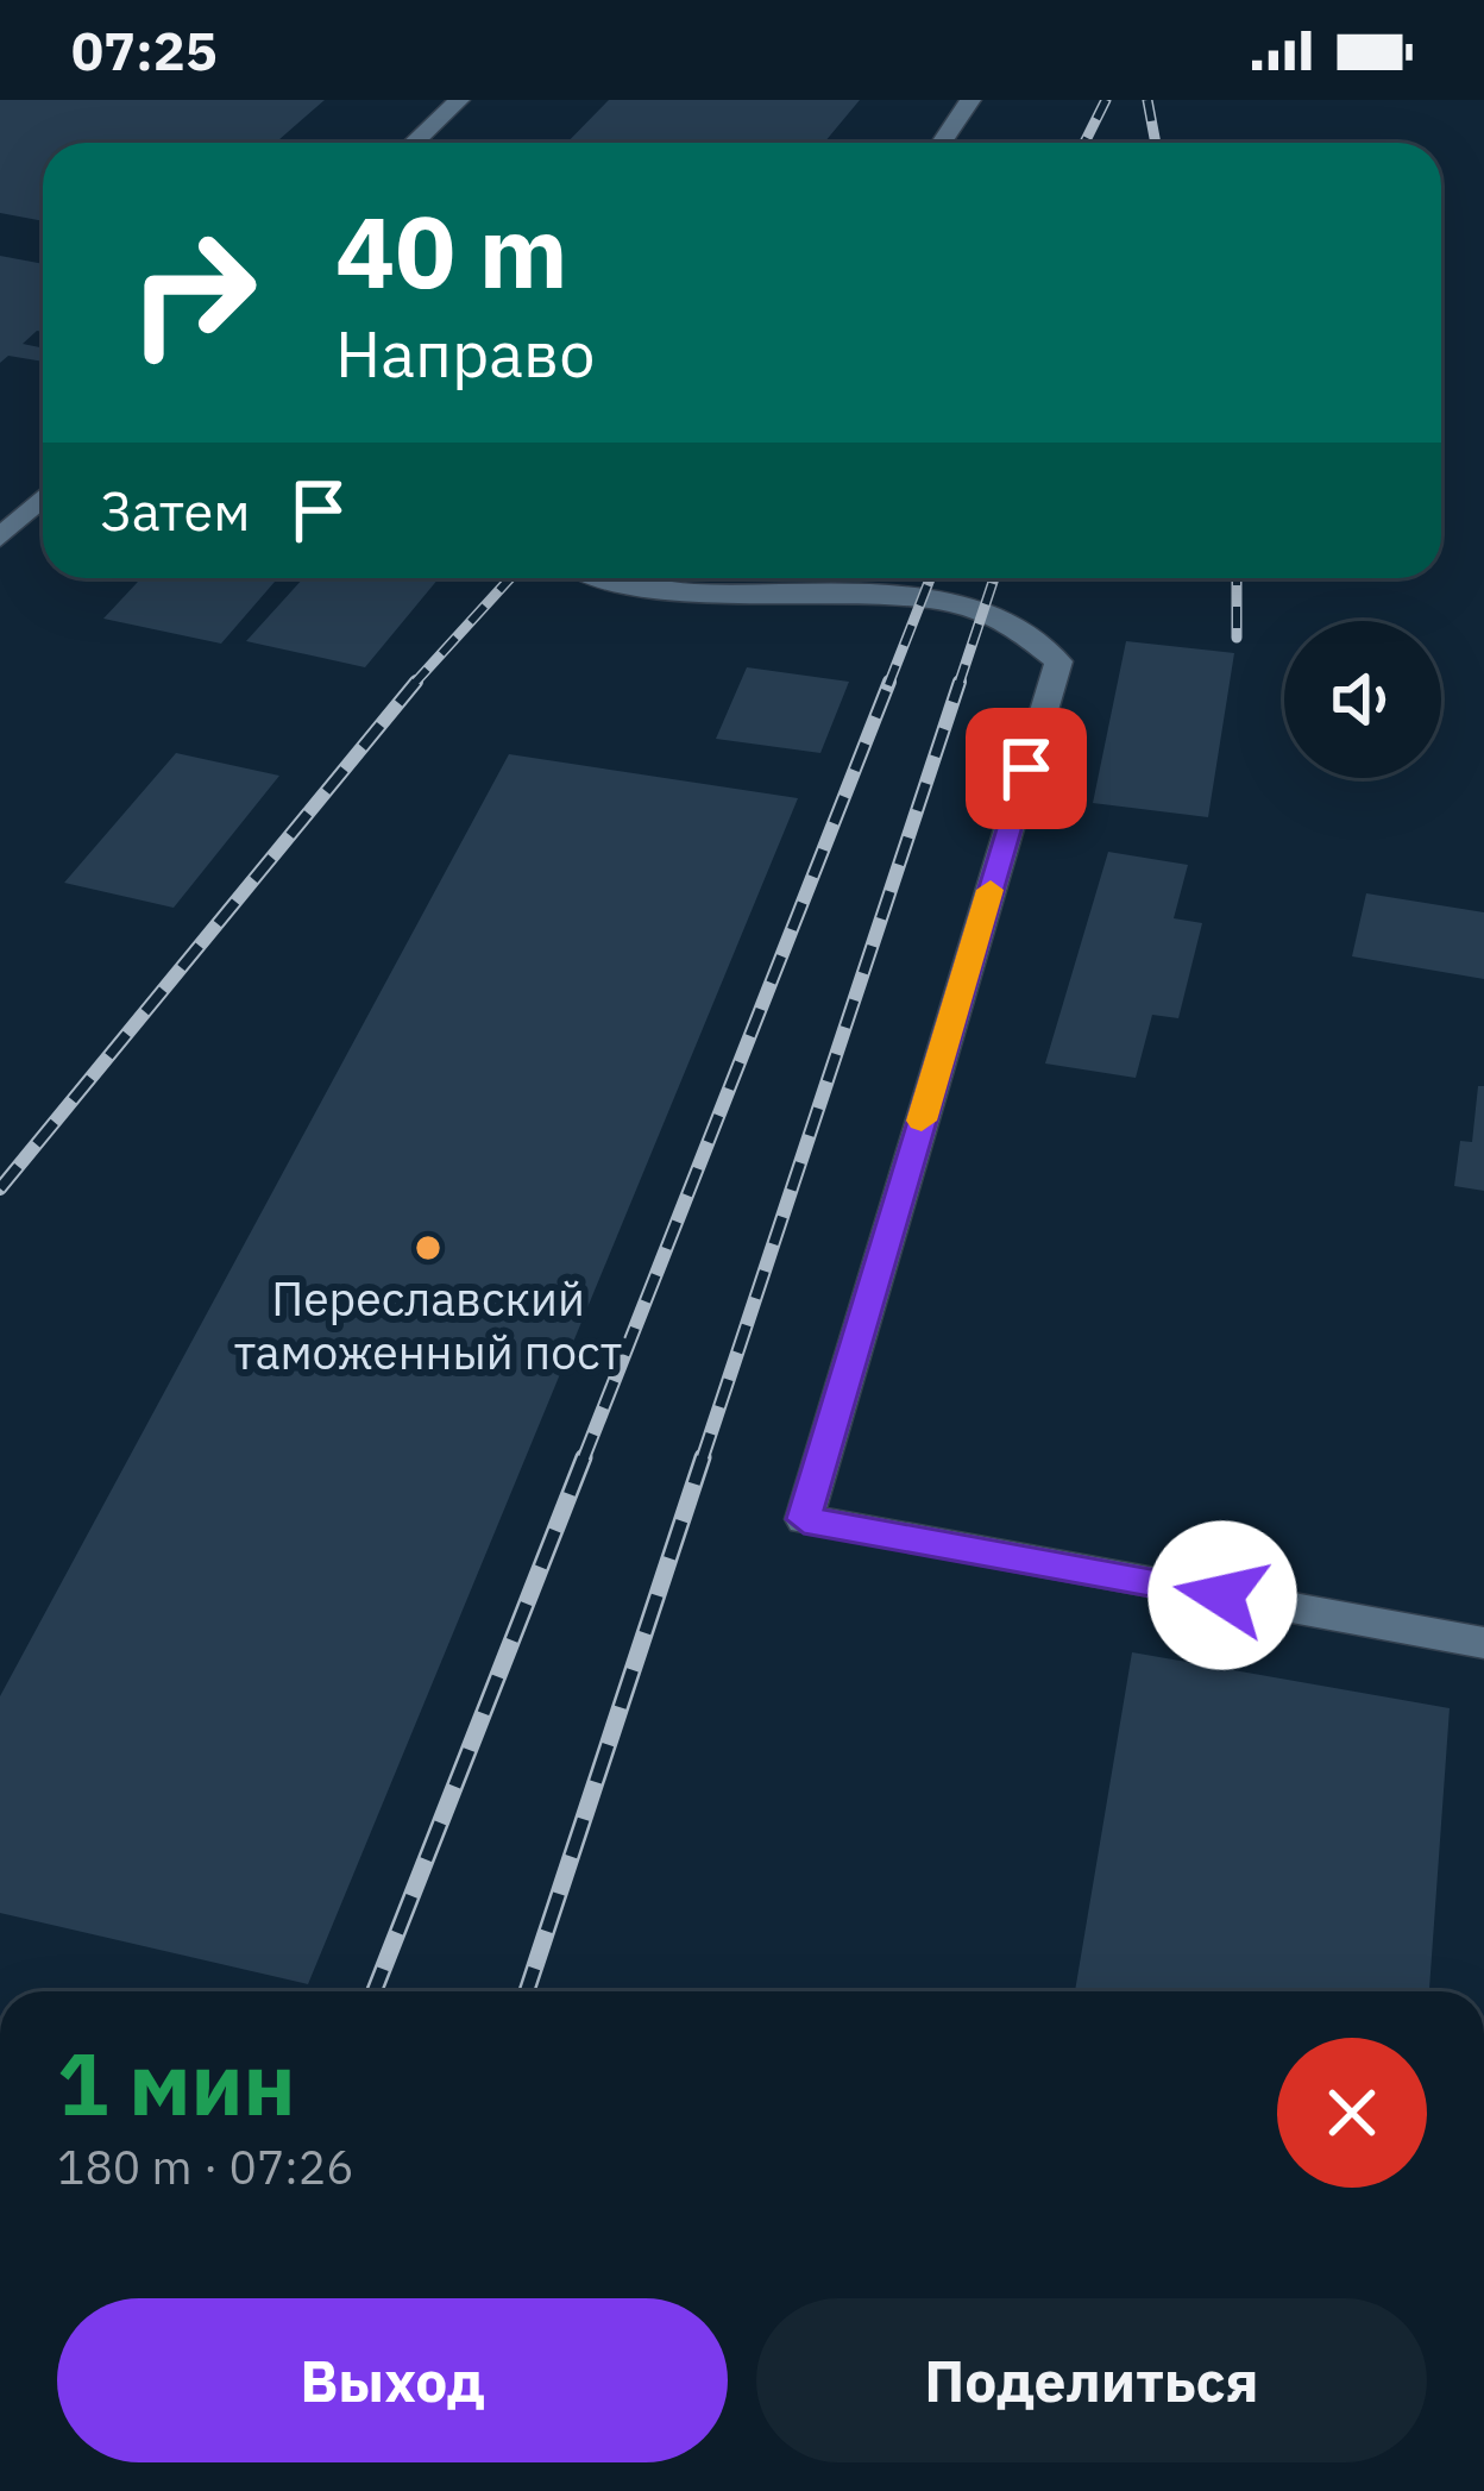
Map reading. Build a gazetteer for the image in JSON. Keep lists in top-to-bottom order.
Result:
{
  "places": ["Переславский таможенный пост"],
  "page": {
    "status": "07:25",
    "turn": ["40 m", "Направо"],
    "then": "Затем",
    "heading": ["1 мин", "180 m · 07:26"],
    "buttons": ["Выход", "Поделиться"]
  }
}
